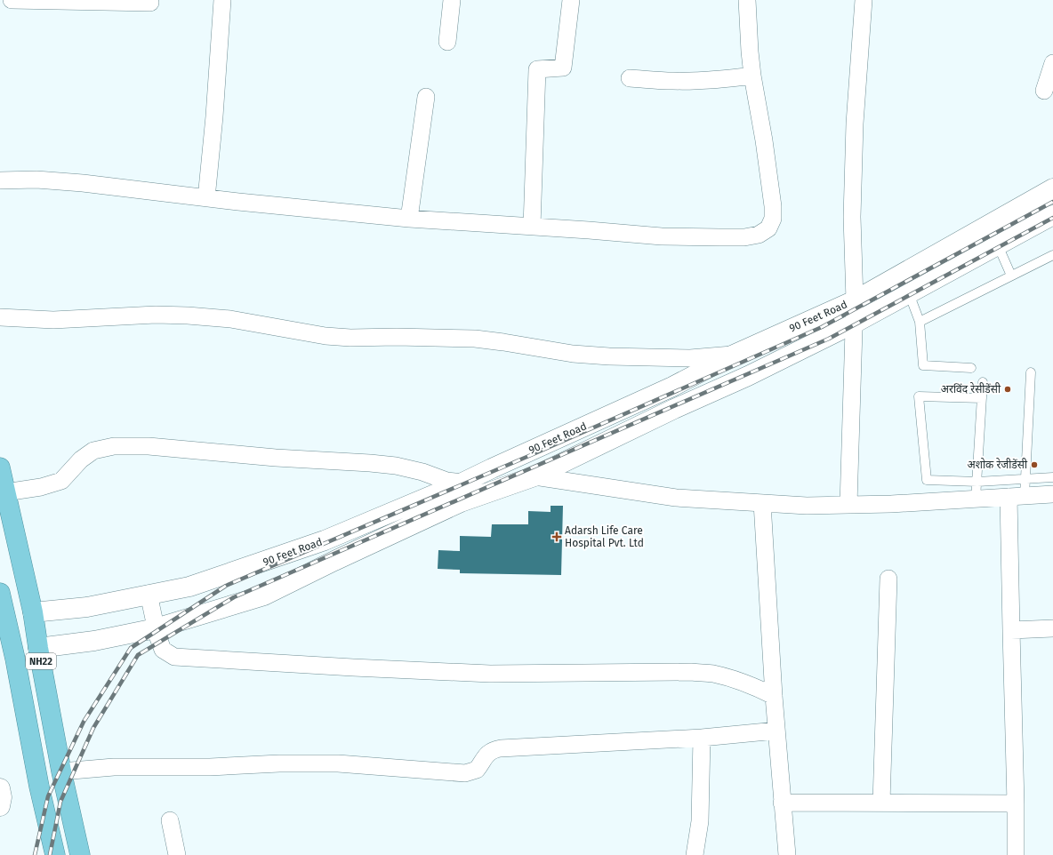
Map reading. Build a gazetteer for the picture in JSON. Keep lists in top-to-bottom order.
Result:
{
  "streets": {
    "highway": ["NH22"],
    "main road": ["90 Feet Road"]
  },
  "crossings": [
    ["90 Feet Road", "NH22"]
  ],
  "places": {
    "other": ["अरविंद रेसीडेंसी", "अशोक रेजीडेंसी"],
    "health": ["Adarsh Life Care Hospital Pvt. Ltd"]
  }
}
